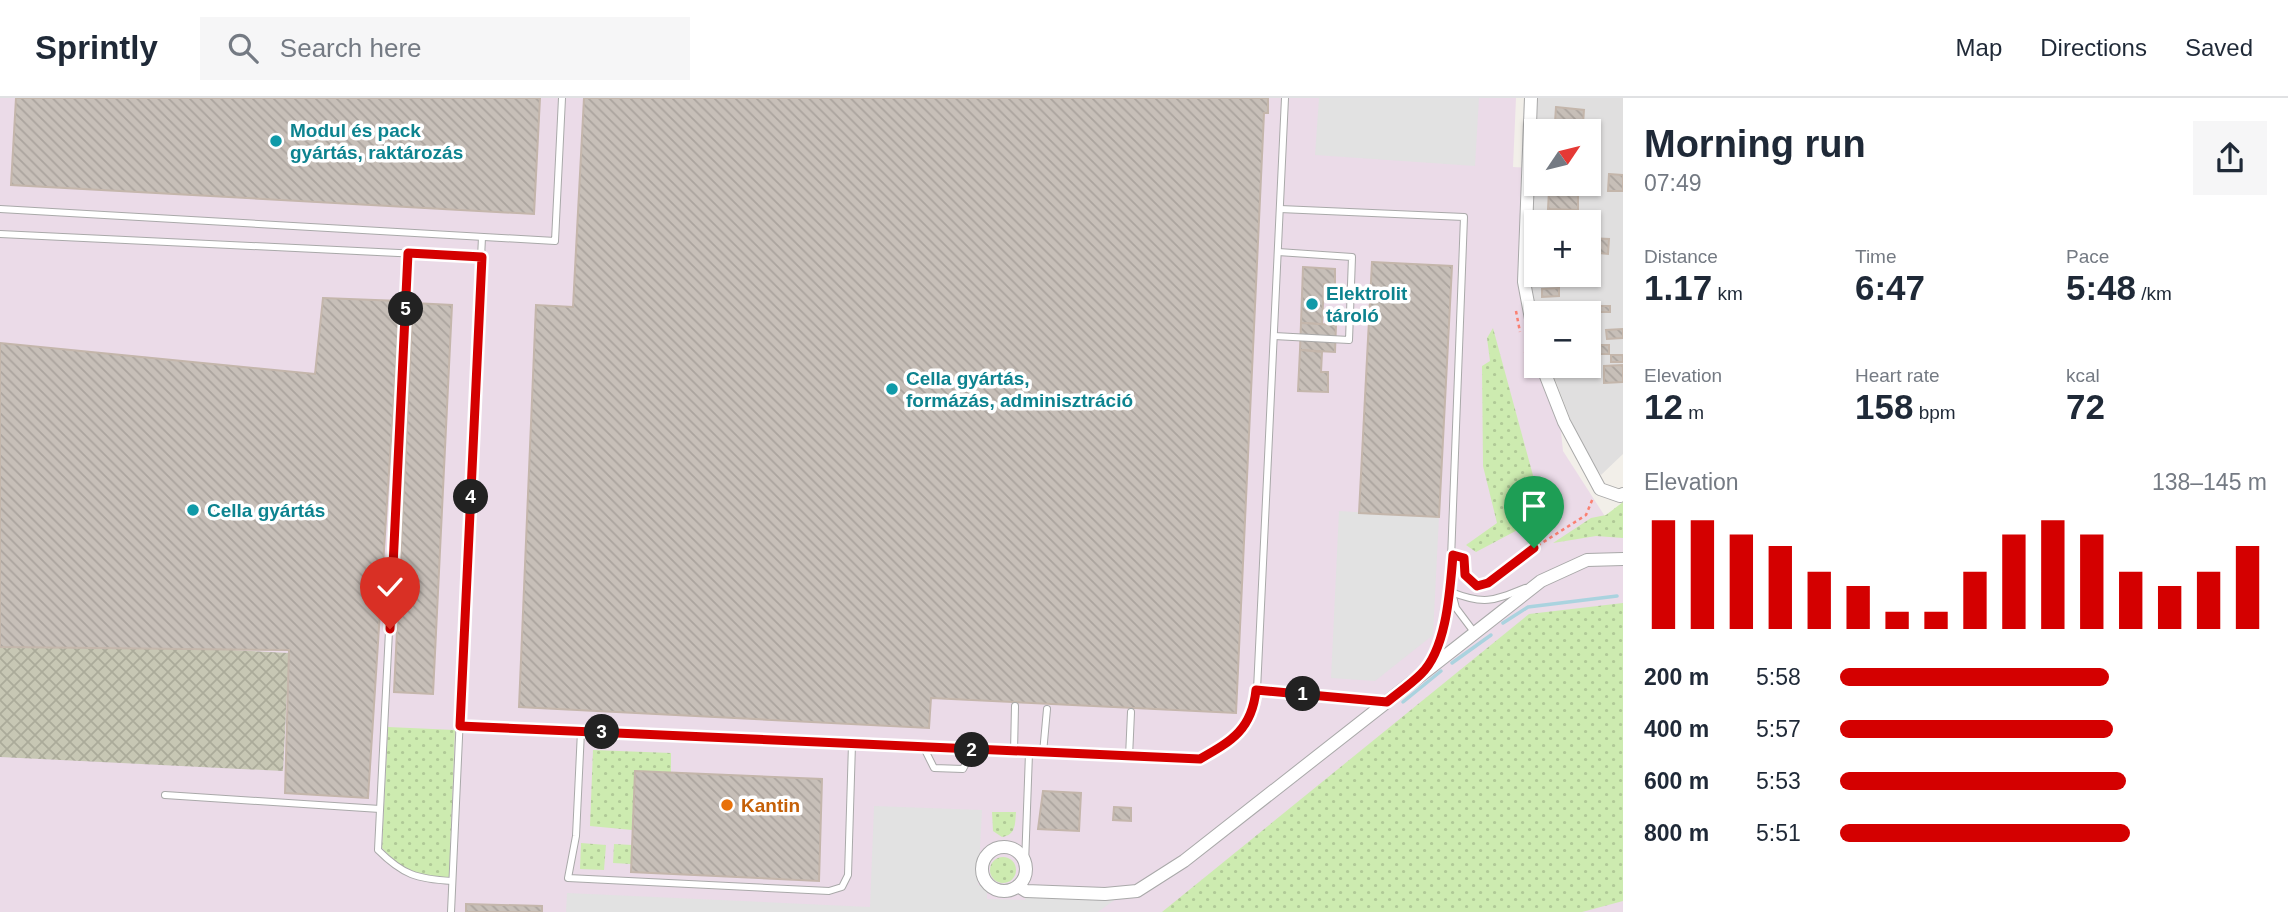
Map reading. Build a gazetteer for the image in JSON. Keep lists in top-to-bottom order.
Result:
{
  "places": [
    "Modul és pack gyártás, raktározás",
    "Elektrolit tároló",
    "Cella gyártás, formázás, adminisztráció",
    "Cella gyártás",
    "Kantin"
  ],
  "north": "top right",
  "page": {
    "header": "Sprintly",
    "search": "Search here",
    "nav": ["Map", "Directions", "Saved"],
    "heading": ["Morning run", "07:49"],
    "map_buttons": ["+", "−"],
    "stats": [
      ["Distance", "1.17 km"],
      ["Time", "6:47"],
      ["Pace", "5:48 /km"],
      ["Elevation", "12 m"],
      ["Heart rate", "158 bpm"],
      ["kcal", "72"]
    ],
    "pins": [
      "5",
      "4",
      "1",
      "3",
      "2"
    ],
    "chart": ["Elevation", "138–145 m"],
    "list": [
      {
        "name": "200 m",
        "note": "5:58"
      },
      {
        "name": "400 m",
        "note": "5:57"
      },
      {
        "name": "600 m",
        "note": "5:53"
      },
      {
        "name": "800 m",
        "note": "5:51"
      }
    ]
  }
}
